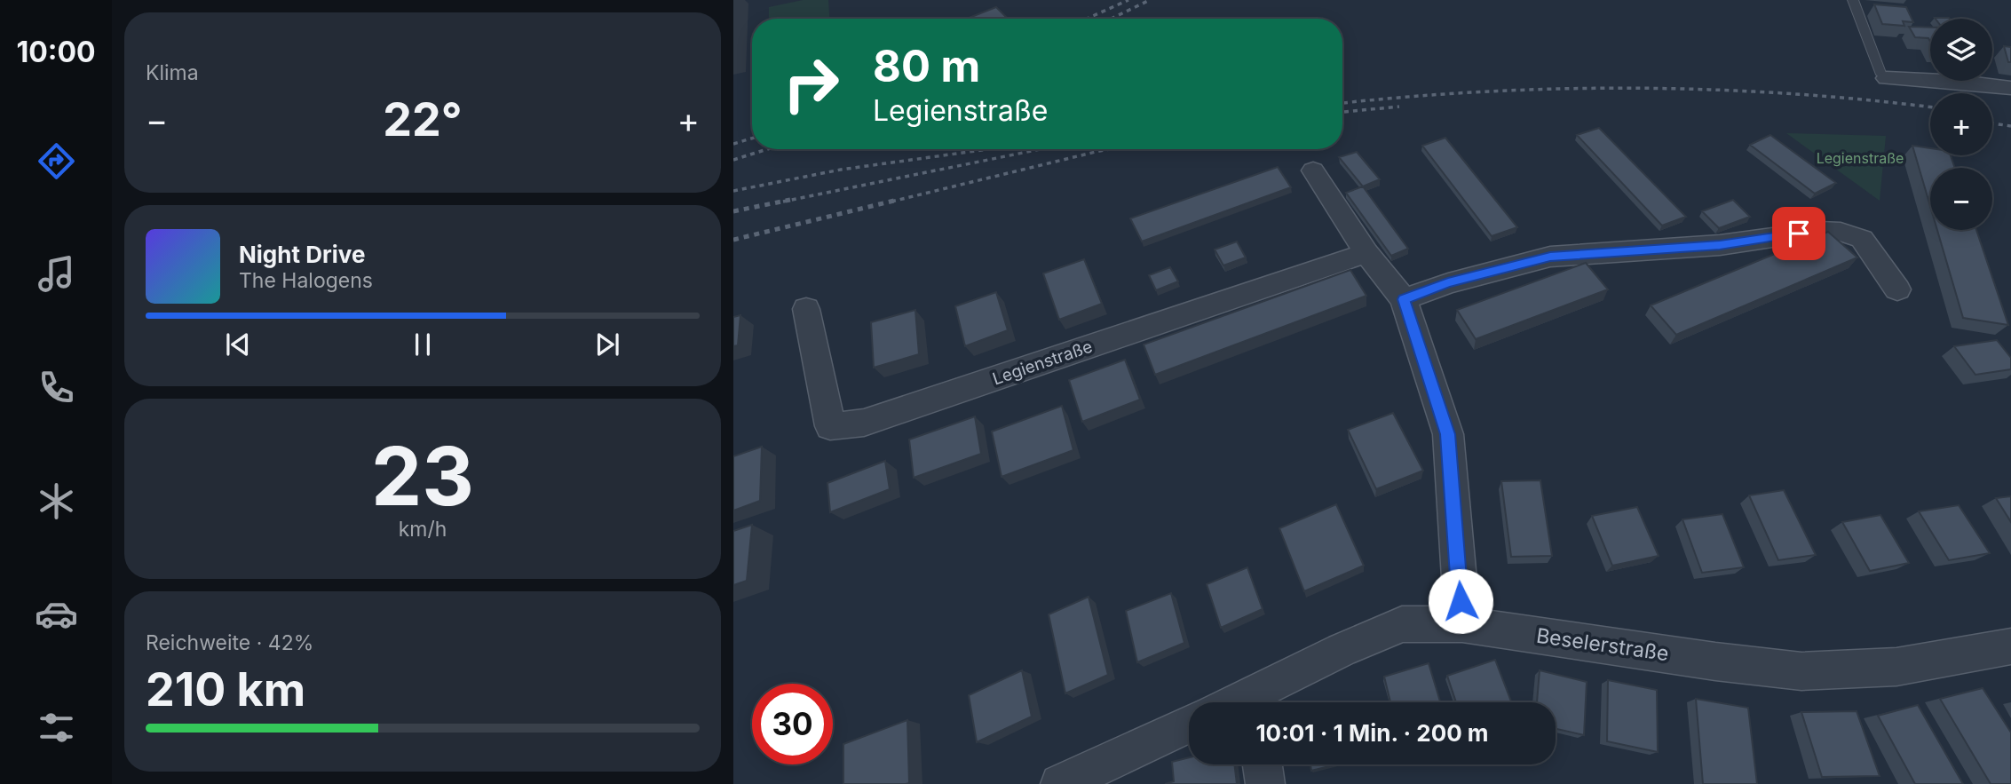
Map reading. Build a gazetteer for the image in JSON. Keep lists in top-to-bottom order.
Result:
{
  "streets": {
    "street": ["Legienstraße", "Beselerstraße"]
  },
  "parks": ["Legienstraße"],
  "page": {
    "tabs": "10:00",
    "tile": [
      "Klima",
      ["23", "km/h"],
      ["Reichweite · 42%", "210 km"]
    ],
    "map_buttons": ["+", "−"],
    "turn": ["80 m", "Legienstraße"],
    "heat": ["−", "22°", "+"],
    "song": ["Night Drive", "The Halogens"],
    "limit": "30",
    "trip": "10:01 · 1 Min. · 200 m"
  }
}
